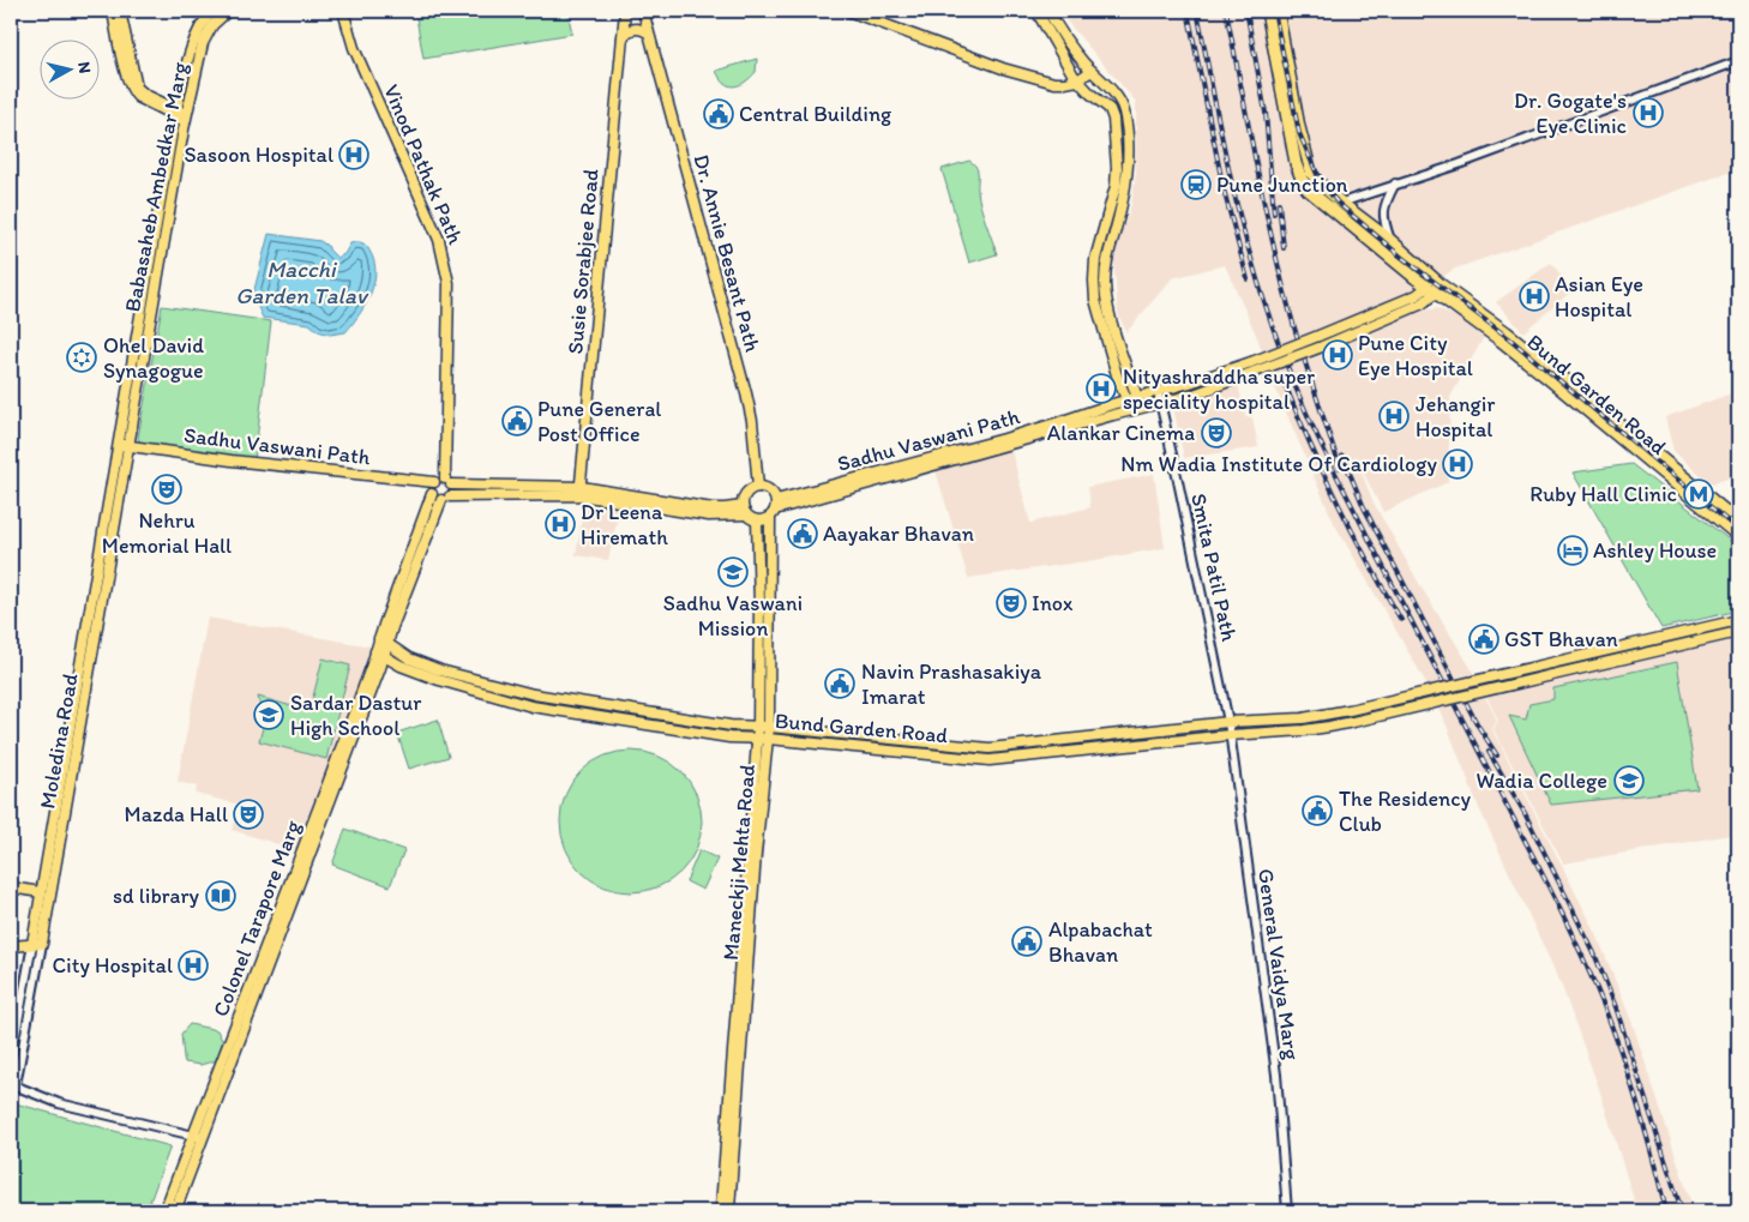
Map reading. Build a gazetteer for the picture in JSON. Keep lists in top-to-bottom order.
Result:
{
  "streets": {
    "highway": ["Bund Garden Road"],
    "main road": [
      "Vinod Pathak Path",
      "Babasaheb Ambedkar Marg",
      "Dr. Annie Besant Path",
      "Susie Sorabjee Road",
      "Sadhu Vaswani Path",
      "Moledina Road",
      "Maneckji Mehta Road",
      "Colonel Tarapore Marg"
    ],
    "street": ["Smita Patil Path", "General Vaidya Marg"]
  },
  "crossings": [
    ["Vinod Pathak Path", "Sadhu Vaswani Path"],
    ["Babasaheb Ambedkar Marg", "Sadhu Vaswani Path"],
    ["Babasaheb Ambedkar Marg", "Moledina Road"],
    ["Dr. Annie Besant Path", "Sadhu Vaswani Path"],
    ["Dr. Annie Besant Path", "Maneckji Mehta Road"],
    ["Bund Garden Road", "Sadhu Vaswani Path"],
    ["Bund Garden Road", "Smita Patil Path"],
    ["Bund Garden Road", "Maneckji Mehta Road"],
    ["Bund Garden Road", "Colonel Tarapore Marg"],
    ["Bund Garden Road", "General Vaidya Marg"],
    ["Sadhu Vaswani Path", "Smita Patil Path"],
    ["Sadhu Vaswani Path", "Moledina Road"],
    ["Sadhu Vaswani Path", "Maneckji Mehta Road"],
    ["Smita Patil Path", "General Vaidya Marg"]
  ],
  "water": ["Macchi Garden Talav"],
  "places": {
    "hospital": [
      "Dr. Gogate's Eye Clinic",
      "Sasoon Hospital",
      "Asian Eye Hospital",
      "Pune City Eye Hospital",
      "Nityashraddha super speciality hospital",
      "Jehangir Hospital",
      "Nm Wadia Institute Of Cardiology",
      "Dr Leena Hiremath",
      "City Hospital"
    ],
    "public building": [
      "Central Building",
      "Pune General Post Office",
      "Aayakar Bhavan",
      "GST Bhavan",
      "Navin Prashasakiya Imarat",
      "The Residency Club",
      "Alpabachat Bhavan"
    ],
    "station": ["Pune Junction"],
    "synagogue": ["Ohel David Synagogue"],
    "theatre": [
      "Alankar Cinema",
      "Nehru Memorial Hall",
      "Inox",
      "Mazda Hall"
    ],
    "metro station": ["Ruby Hall Clinic"],
    "hotel": ["Ashley House"],
    "school or university": ["Sadhu Vaswani Mission", "Sardar Dastur High School", "Wadia College"],
    "library": ["sd library"]
  },
  "north": "right"
}
